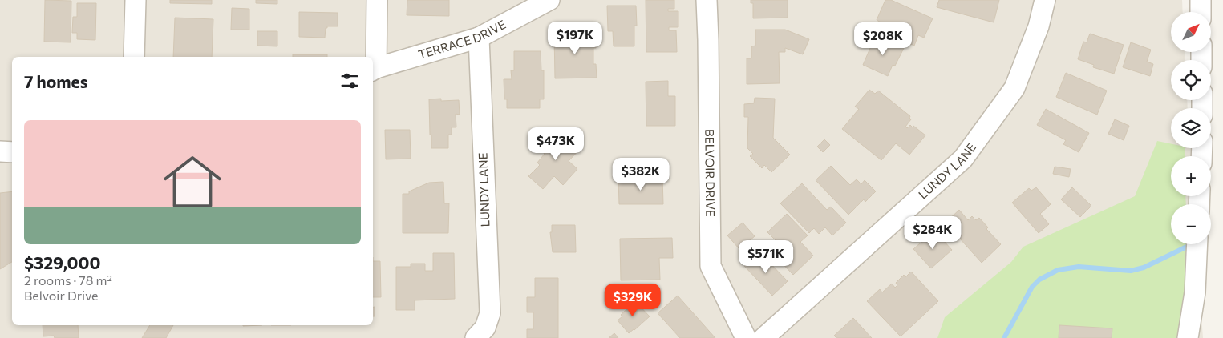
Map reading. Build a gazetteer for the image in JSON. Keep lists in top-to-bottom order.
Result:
{
  "streets": {
    "street": ["TERRACE DRIVE", "LUNDY LANE", "BELVOIR DRIVE"]
  },
  "crossings": [
    ["TERRACE DRIVE", "LUNDY LANE"]
  ],
  "north": "top right",
  "page": {
    "map_buttons": ["+", "−"],
    "price": [
      "$197K",
      "$208K",
      "$473K",
      "$382K",
      "$284K",
      "$571K",
      "$329K"
    ],
    "heading": "7 homes",
    "list": [
      {
        "name": "$329,000",
        "note": "2 rooms · 78 m² · Belvoir Drive"
      }
    ]
  }
}
